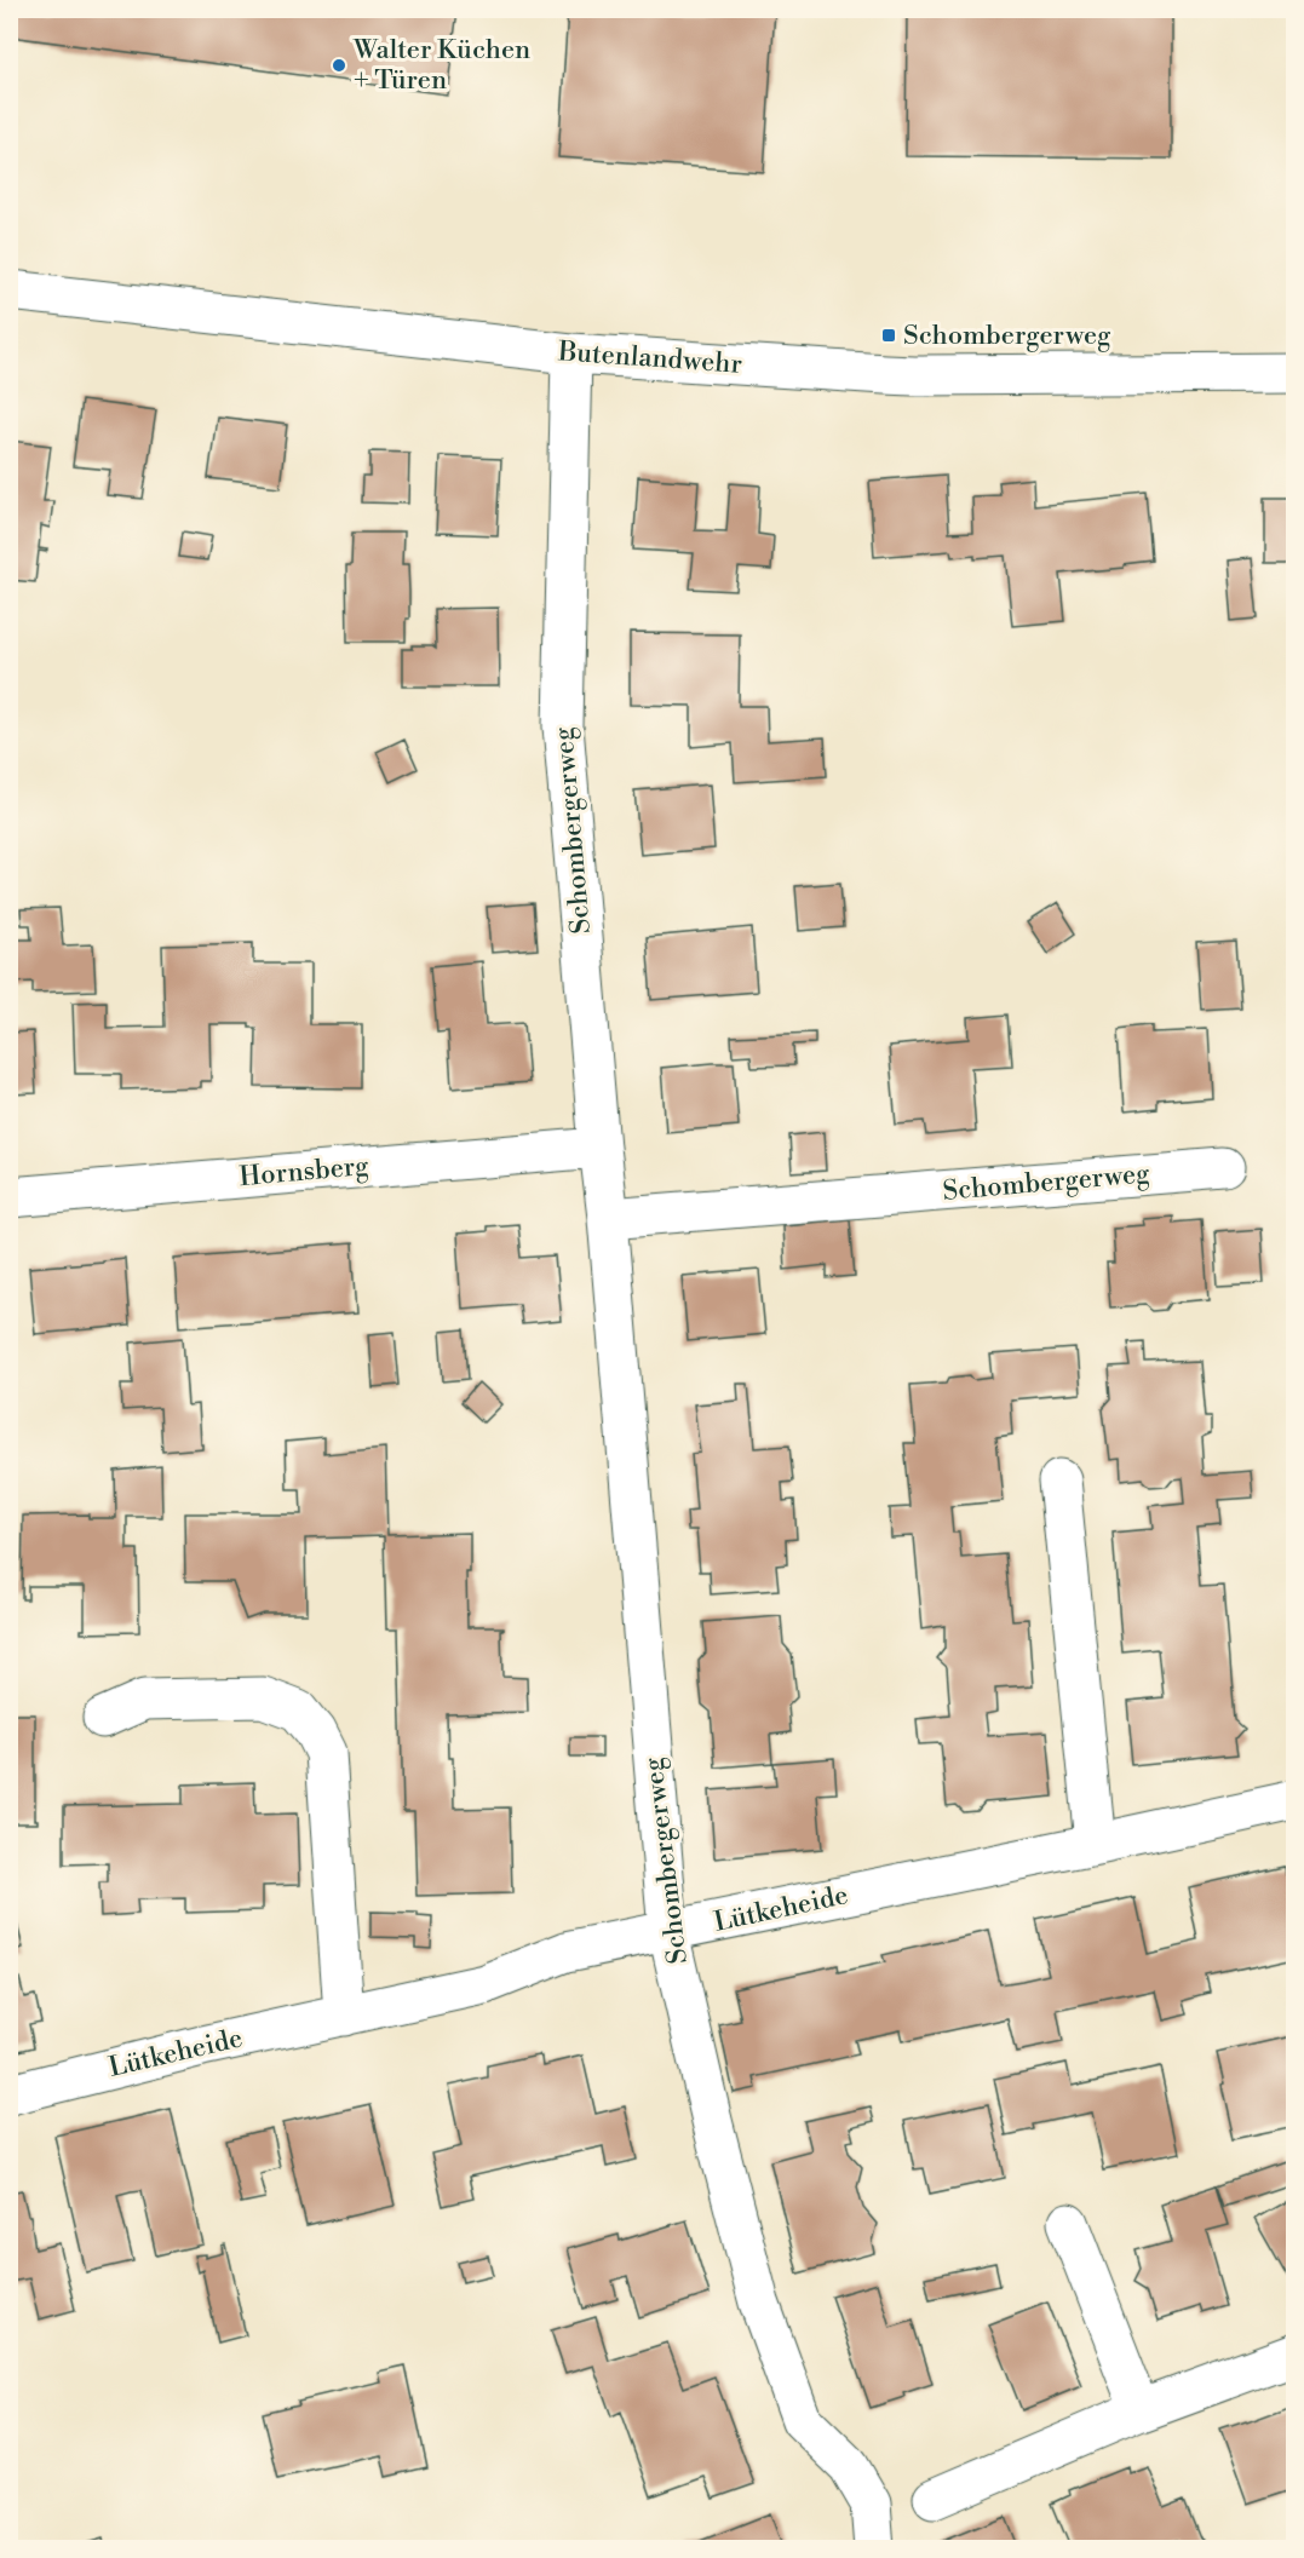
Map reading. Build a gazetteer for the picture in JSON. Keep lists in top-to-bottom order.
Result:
{
  "streets": {
    "street": [
      "Butenlandwehr",
      "Schombergerweg",
      "Hornsberg",
      "Lütkeheide"
    ]
  },
  "crossings": [
    ["Butenlandwehr", "Schombergerweg"],
    ["Schombergerweg", "Hornsberg"],
    ["Schombergerweg", "Lütkeheide"]
  ],
  "places": {
    "other": ["Walter Küchen + Türen"],
    "transit": ["Schombergerweg"]
  }
}
